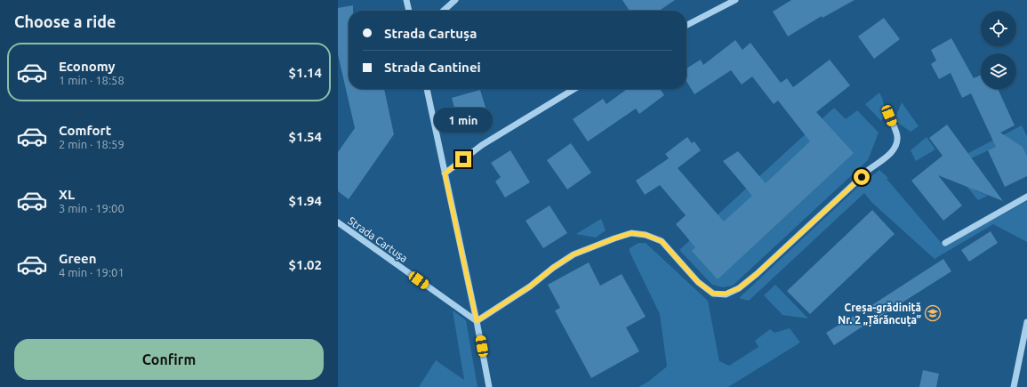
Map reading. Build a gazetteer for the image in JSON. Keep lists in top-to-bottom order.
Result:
{
  "streets": {
    "street": ["Strada Cartușa"]
  },
  "places": {
    "school or university": ["Creșa-grădiniță Nr. 2 „Țărăncuța”"]
  },
  "page": {
    "heading": "Choose a ride",
    "banner": ["Strada Cartușa", "Strada Cantinei"],
    "list": [
      {
        "name": "Economy",
        "note": "1 min · 18:58",
        "value": "$1.14"
      },
      {
        "name": "Comfort",
        "note": "2 min · 18:59",
        "value": "$1.54"
      },
      {
        "name": "XL",
        "note": "3 min · 19:00",
        "value": "$1.94"
      },
      {
        "name": "Green",
        "note": "4 min · 19:01",
        "value": "$1.02"
      }
    ],
    "bubble": "1 min",
    "buttons": "Confirm"
  }
}
